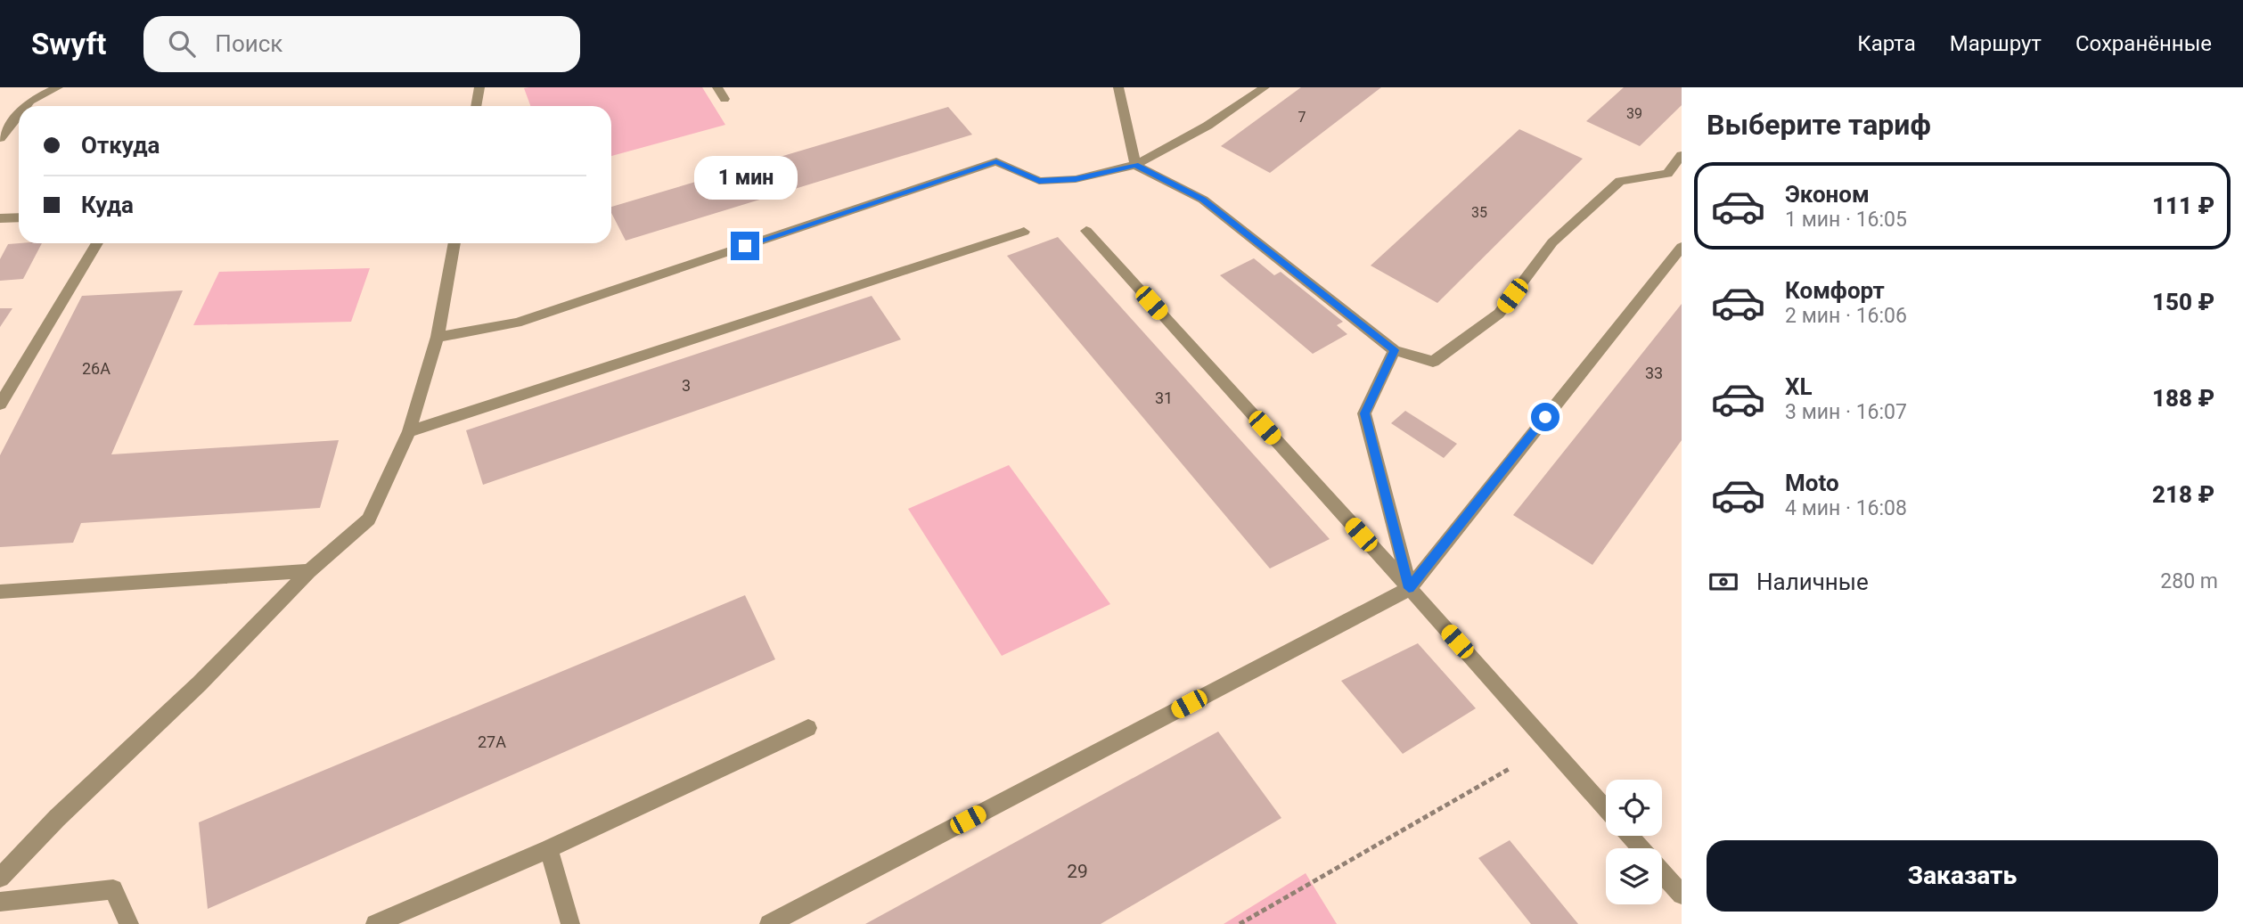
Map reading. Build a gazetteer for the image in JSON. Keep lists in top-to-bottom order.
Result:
{
  "house_numbers": [
    "39",
    "7",
    "35",
    "26А",
    "33",
    "3",
    "31",
    "27А",
    "29"
  ],
  "page": {
    "header": "Swyft",
    "search": "Поиск",
    "nav": ["Карта", "Маршрут", "Сохранённые"],
    "heading": "Выберите тариф",
    "banner": ["Откуда", "Куда"],
    "bubble": "1 мин",
    "list": [
      {
        "name": "Эконом",
        "note": "1 мин · 16:05",
        "value": "111 ₽"
      },
      {
        "name": "Комфорт",
        "note": "2 мин · 16:06",
        "value": "150 ₽"
      },
      {
        "name": "XL",
        "note": "3 мин · 16:07",
        "value": "188 ₽"
      },
      {
        "name": "Moto",
        "note": "4 мин · 16:08",
        "value": "218 ₽"
      }
    ],
    "pay": ["Наличные", "280 m"],
    "buttons": "Заказать"
  }
}
